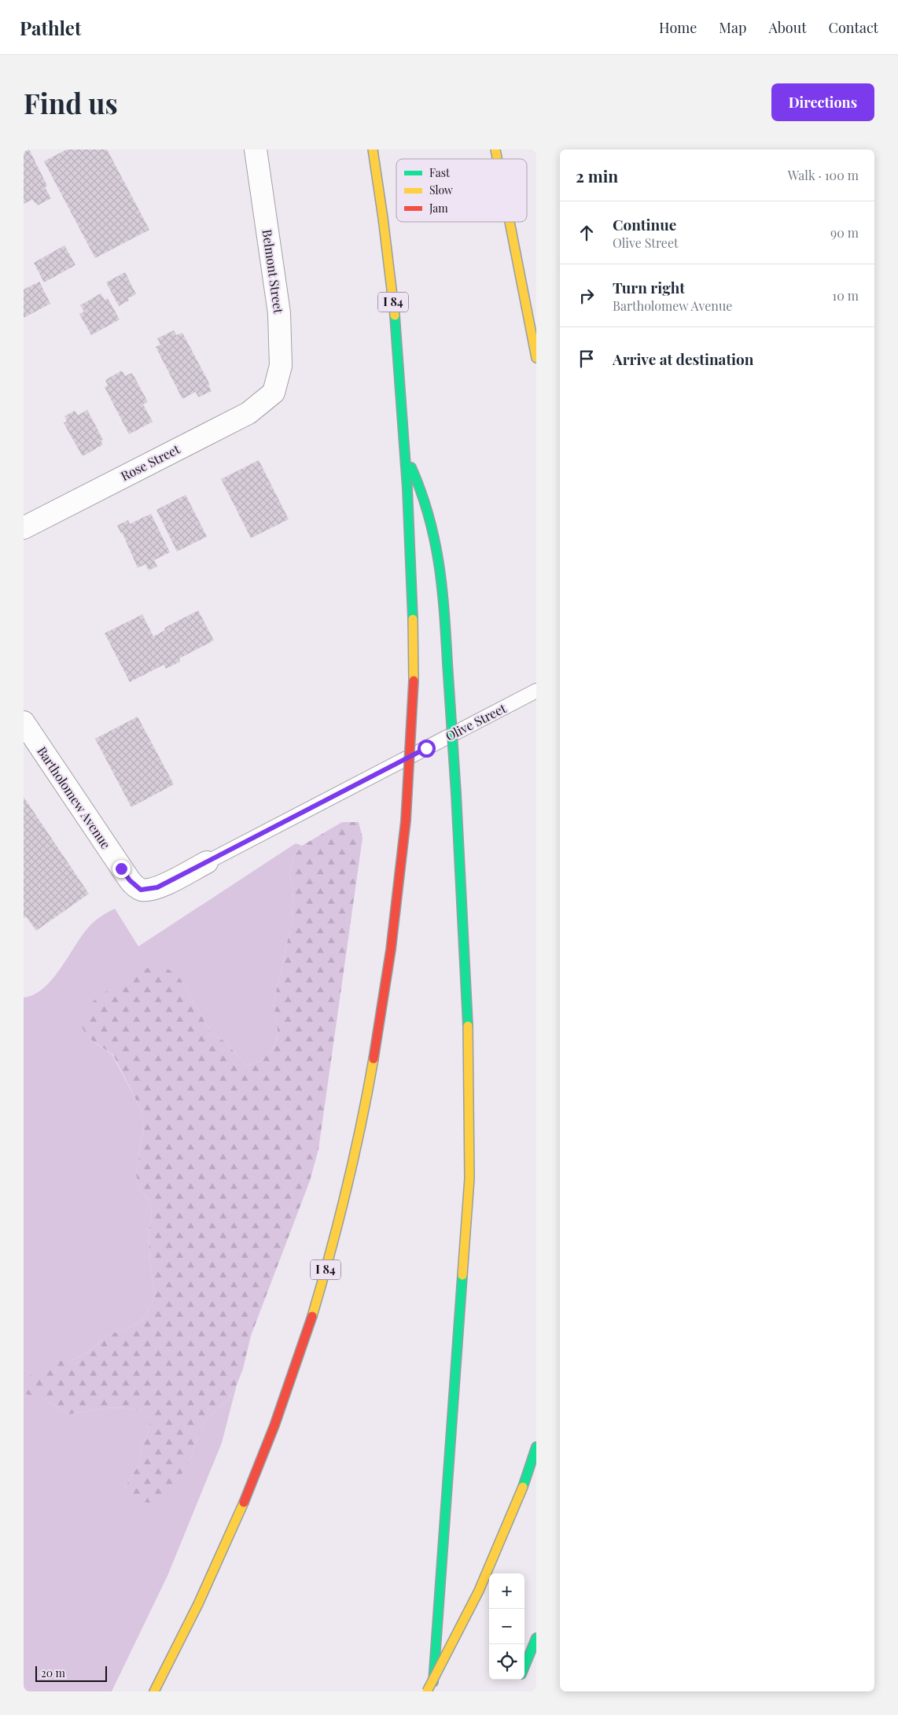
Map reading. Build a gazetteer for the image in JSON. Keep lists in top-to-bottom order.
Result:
{
  "streets": {
    "highway": ["I 84"],
    "street": [
      "Belmont Street",
      "Rose Street",
      "Olive Street",
      "Bartholomew Avenue"
    ]
  },
  "crossings": [
    ["Belmont Street", "Rose Street"],
    ["Olive Street", "Bartholomew Avenue"]
  ],
  "legend": ["Fast", "Slow", "Jam"],
  "scale_bar": "20 m",
  "page": {
    "header": "Pathlet",
    "nav": [
      "Home",
      "Map",
      "About",
      "Contact"
    ],
    "buttons": "Directions",
    "title": "Find us",
    "heading": ["2 min", "Walk · 100 m"],
    "list": [
      ["Continue", "Olive Street", "90 m"],
      ["Turn right", "Bartholomew Avenue", "10 m"],
      "Arrive at destination"
    ],
    "map_buttons": ["+", "−"],
    "scale": "20 m"
  }
}
